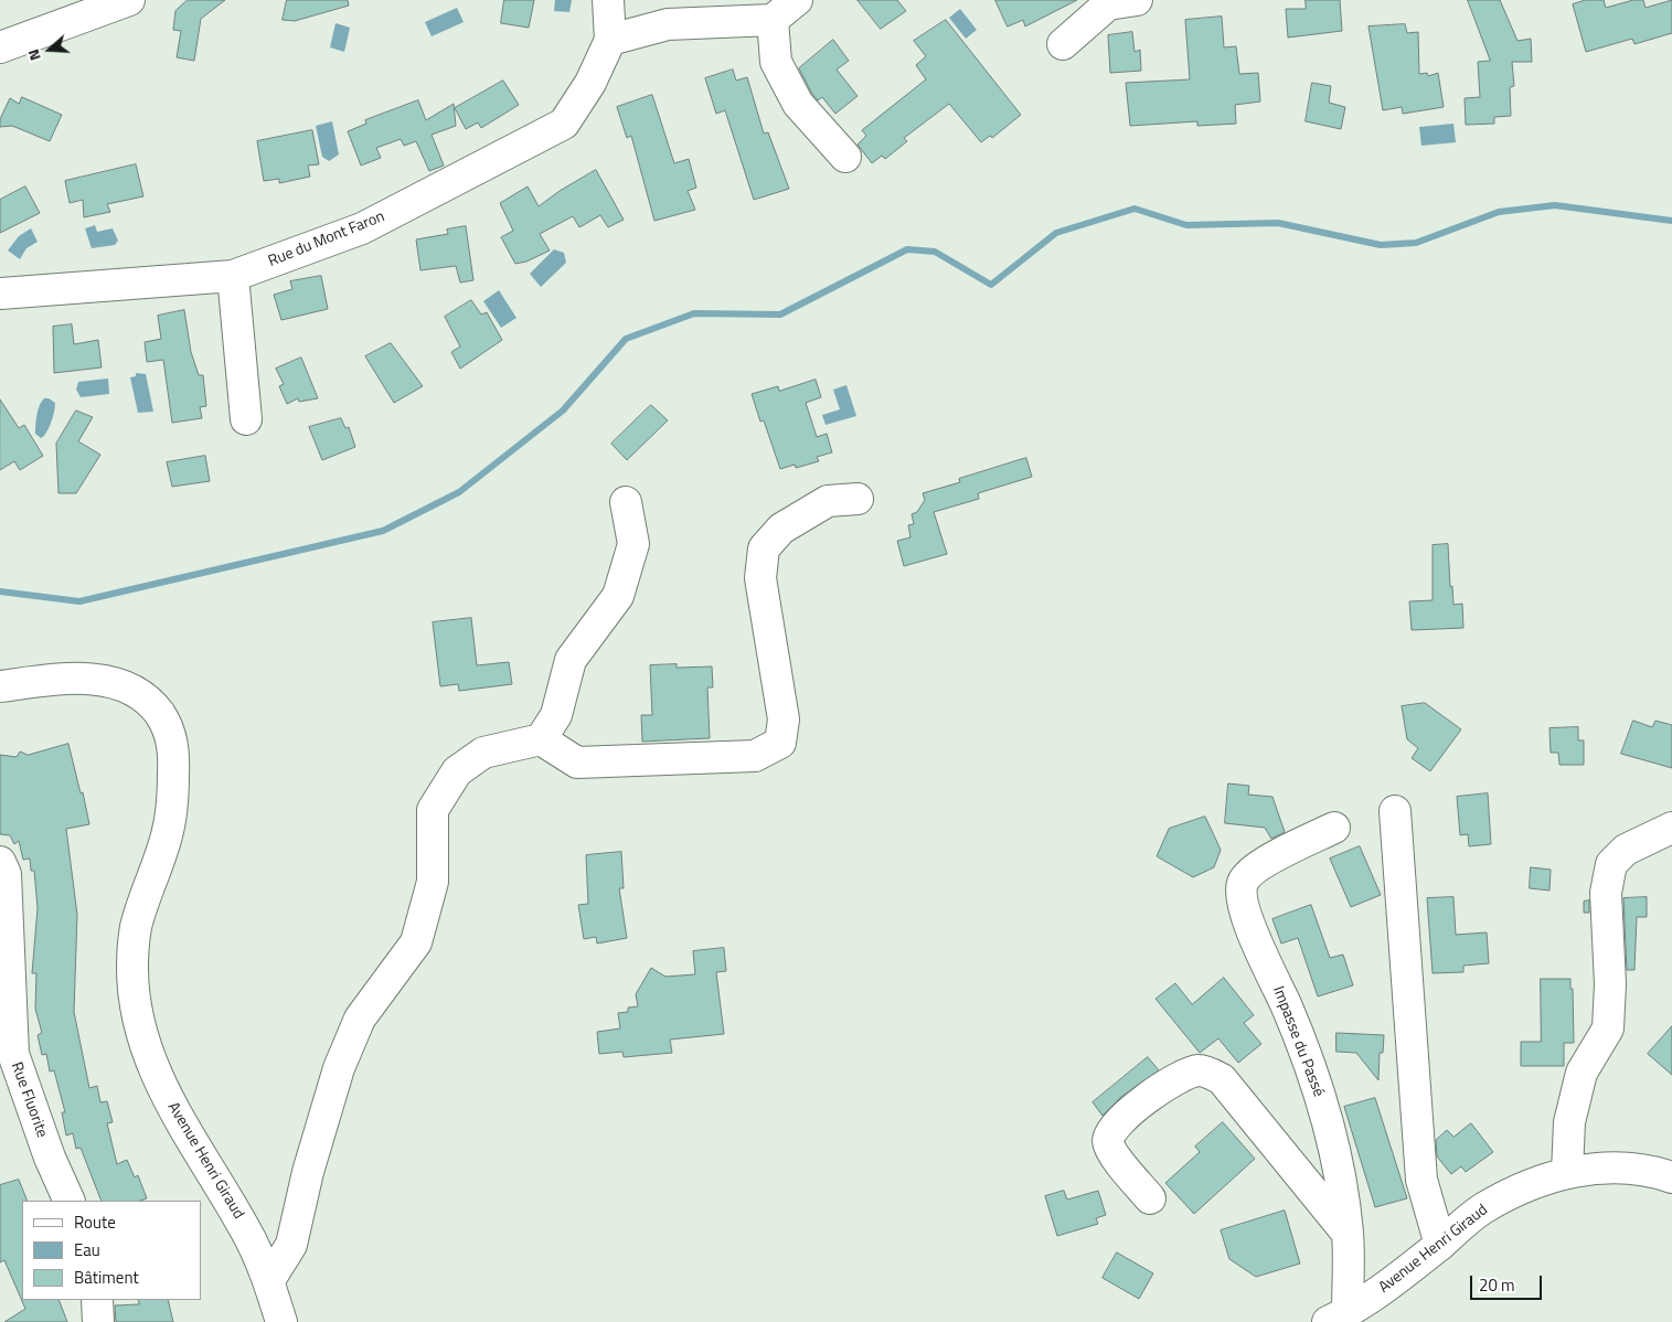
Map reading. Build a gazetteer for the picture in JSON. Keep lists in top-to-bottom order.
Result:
{
  "streets": {
    "street": [
      "Rue du Mont Faron",
      "Impasse du Passé",
      "Rue Fluorite",
      "Avenue Henri Giraud"
    ]
  },
  "crossings": [
    ["Impasse du Passé", "Avenue Henri Giraud"]
  ],
  "legend": ["Route", "Eau", "Bâtiment"],
  "scale_bar": "20 m",
  "north": "left"
}
